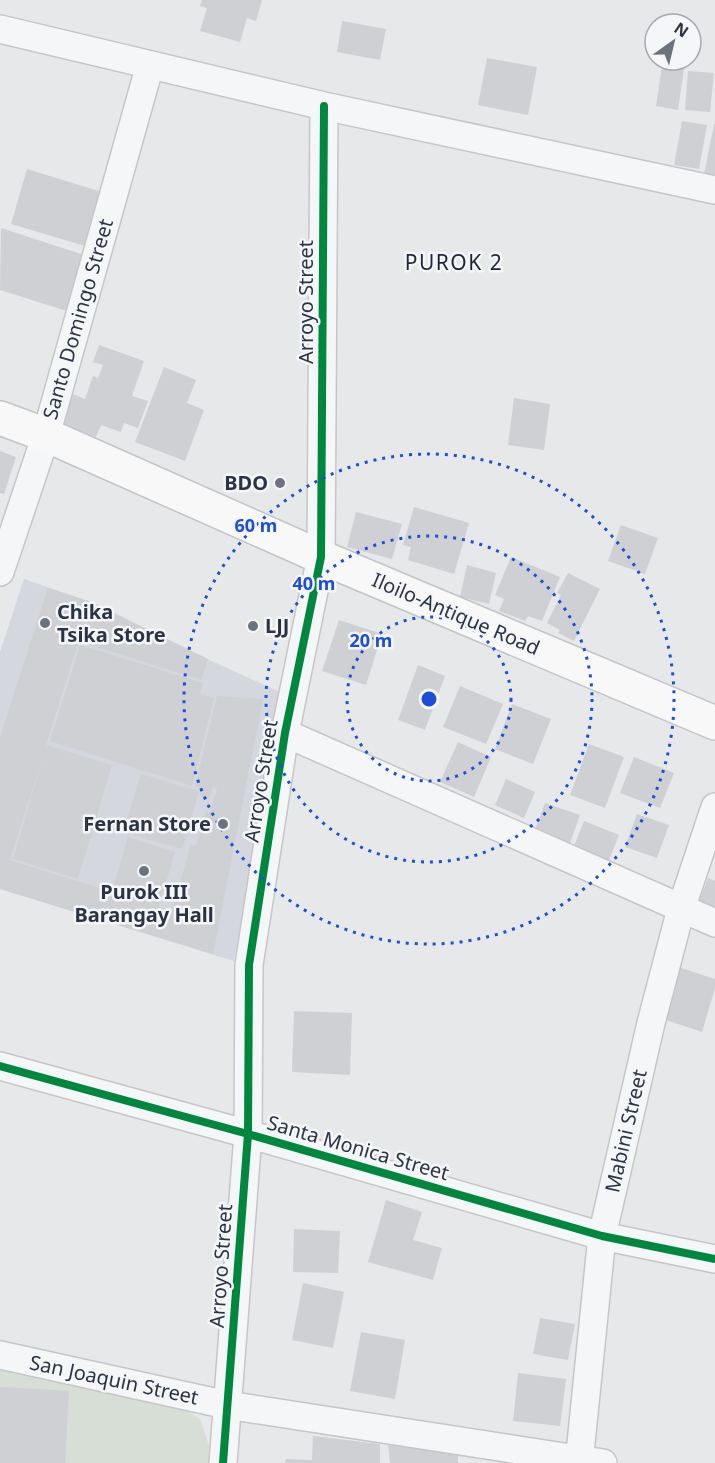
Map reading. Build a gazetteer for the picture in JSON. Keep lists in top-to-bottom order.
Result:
{
  "streets": {
    "main road": ["Iloilo-Antique Road"],
    "street": [
      "Arroyo Street",
      "Santo Domingo Street",
      "Mabini Street",
      "Santa Monica Street",
      "San Joaquin Street"
    ]
  },
  "crossings": [
    ["Arroyo Street", "Iloilo-Antique Road"],
    ["Arroyo Street", "Santa Monica Street"],
    ["Arroyo Street", "San Joaquin Street"],
    ["Santo Domingo Street", "Iloilo-Antique Road"],
    ["Mabini Street", "Santa Monica Street"],
    ["Mabini Street", "San Joaquin Street"]
  ],
  "districts": ["PUROK 2"],
  "places": [
    "BDO",
    "Chika Tsika Store",
    "LJJ",
    "Fernan Store",
    "Purok III Barangay Hall"
  ],
  "north": "top right",
  "rings": ["60 m", "40 m", "20 m"]
}
